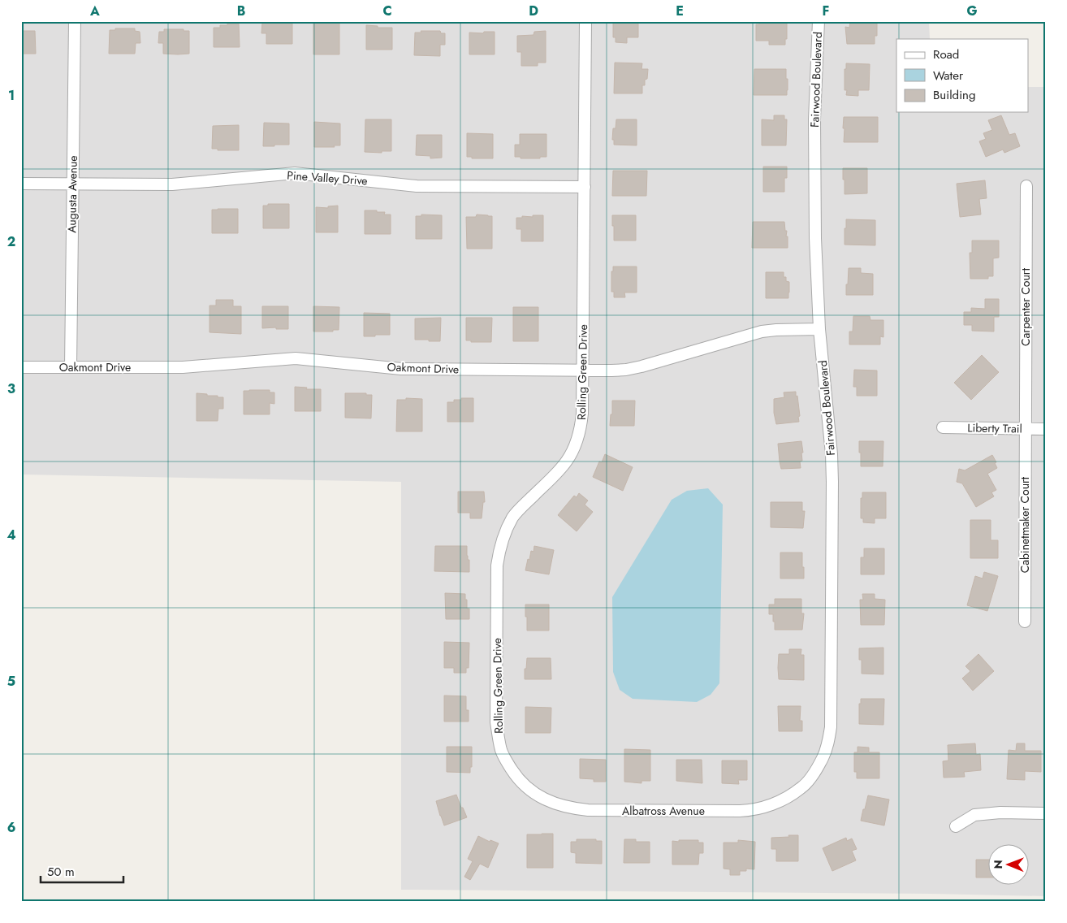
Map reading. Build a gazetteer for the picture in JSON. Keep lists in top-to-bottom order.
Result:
{
  "streets": {
    "street": [
      "Fairwood Boulevard",
      "Pine Valley Drive",
      "Augusta Avenue",
      "Carpenter Court",
      "Oakmont Drive",
      "Rolling Green Drive",
      "Liberty Trail",
      "Cabinetmaker Court",
      "Albatross Avenue"
    ]
  },
  "crossings": [
    ["Fairwood Boulevard", "Oakmont Drive"],
    ["Fairwood Boulevard", "Albatross Avenue"],
    ["Pine Valley Drive", "Augusta Avenue"],
    ["Pine Valley Drive", "Rolling Green Drive"],
    ["Augusta Avenue", "Oakmont Drive"],
    ["Carpenter Court", "Liberty Trail"],
    ["Carpenter Court", "Cabinetmaker Court"],
    ["Oakmont Drive", "Rolling Green Drive"],
    ["Rolling Green Drive", "Albatross Avenue"],
    ["Liberty Trail", "Cabinetmaker Court"]
  ],
  "legend": ["Road", "Water", "Building"],
  "scale_bar": "50 m",
  "north": "left",
  "grid": {
    "columns": [
      "A",
      "B",
      "C",
      "D",
      "E",
      "F",
      "G"
    ],
    "rows": [
      "1",
      "2",
      "3",
      "4",
      "5",
      "6"
    ]
  }
}
